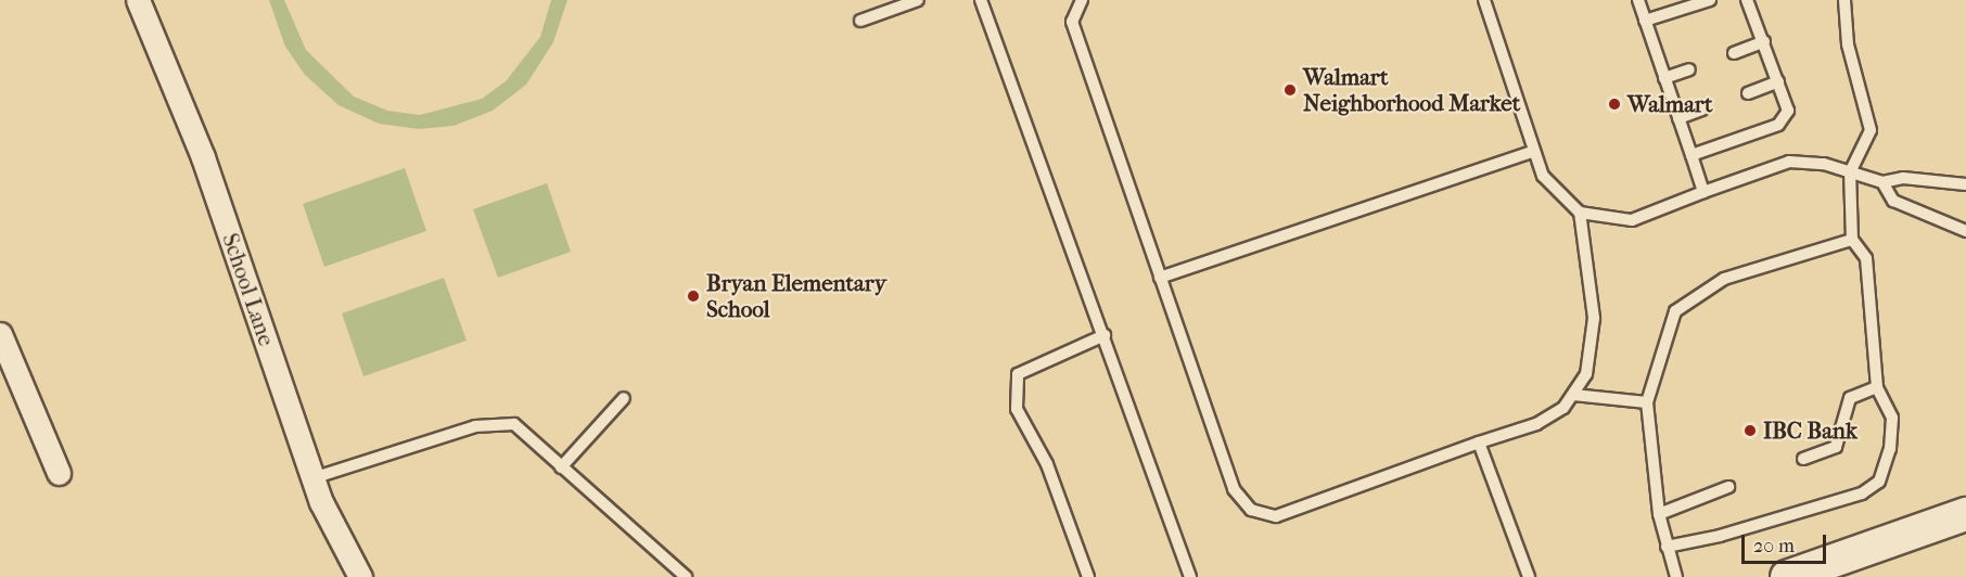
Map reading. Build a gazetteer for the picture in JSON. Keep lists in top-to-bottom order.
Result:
{
  "streets": {
    "street": ["School Lane"]
  },
  "places": [
    "Walmart Neighborhood Market",
    "Walmart",
    "Bryan Elementary School",
    "IBC Bank"
  ],
  "scale_bar": "20 m"
}
